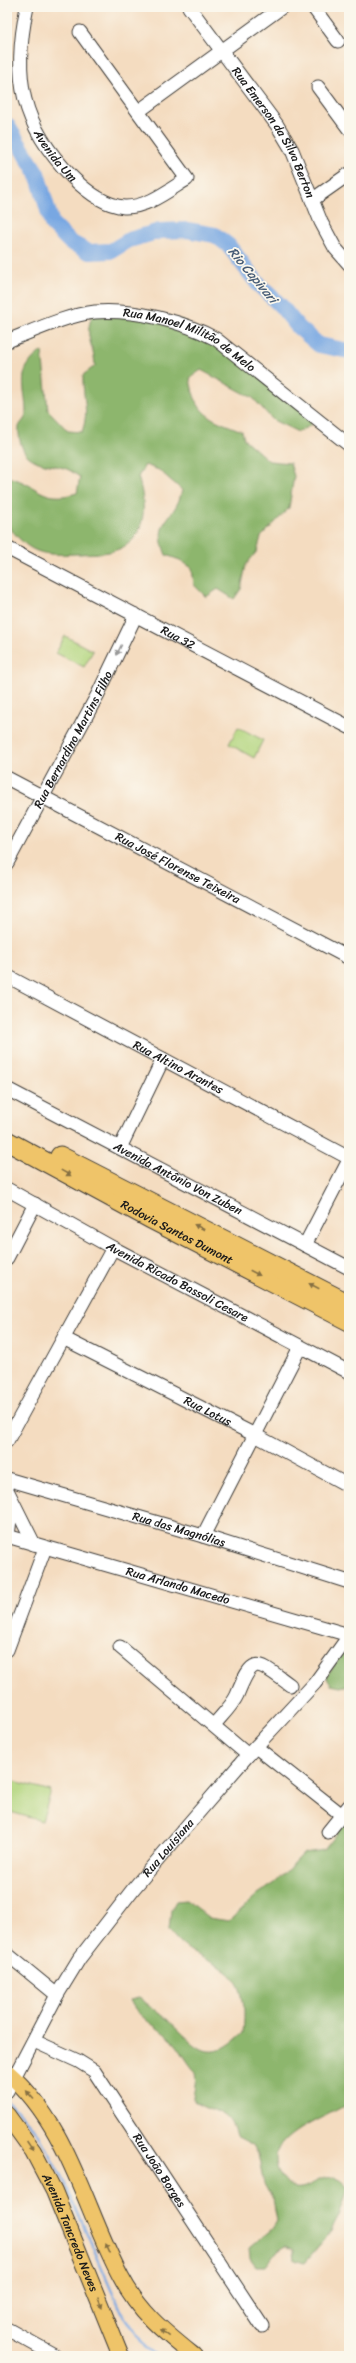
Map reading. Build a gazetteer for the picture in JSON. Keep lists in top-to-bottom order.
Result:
{
  "streets": {
    "highway": ["Rodovia Santos Dumont"],
    "main road": ["Avenida Tancredo Neves"],
    "street": [
      "Rua Emerson da Silva Berton",
      "Avenida Um",
      "Rua Manoel Militão de Melo",
      "Rua 32",
      "Rua Bernardino Martins Filho",
      "Rua José Florense Teixeira",
      "Rua Altino Arantes",
      "Avenida Antônio Von Zuben",
      "Avenida Ricado Bassoli Cesare",
      "Rua Lotus",
      "Rua das Magnólias",
      "Rua Arlando Macedo",
      "Rua Louisiana",
      "Rua João Borges"
    ]
  },
  "crossings": [
    ["Rua 32", "Rua Bernardino Martins Filho"],
    ["Rua Bernardino Martins Filho", "Rua José Florense Teixeira"],
    ["Rua Arlando Macedo", "Rua Louisiana"],
    ["Rua Louisiana", "Rua João Borges"]
  ],
  "one_way": ["Rua Bernardino Martins Filho"],
  "water": ["Rio Capivari"]
}
